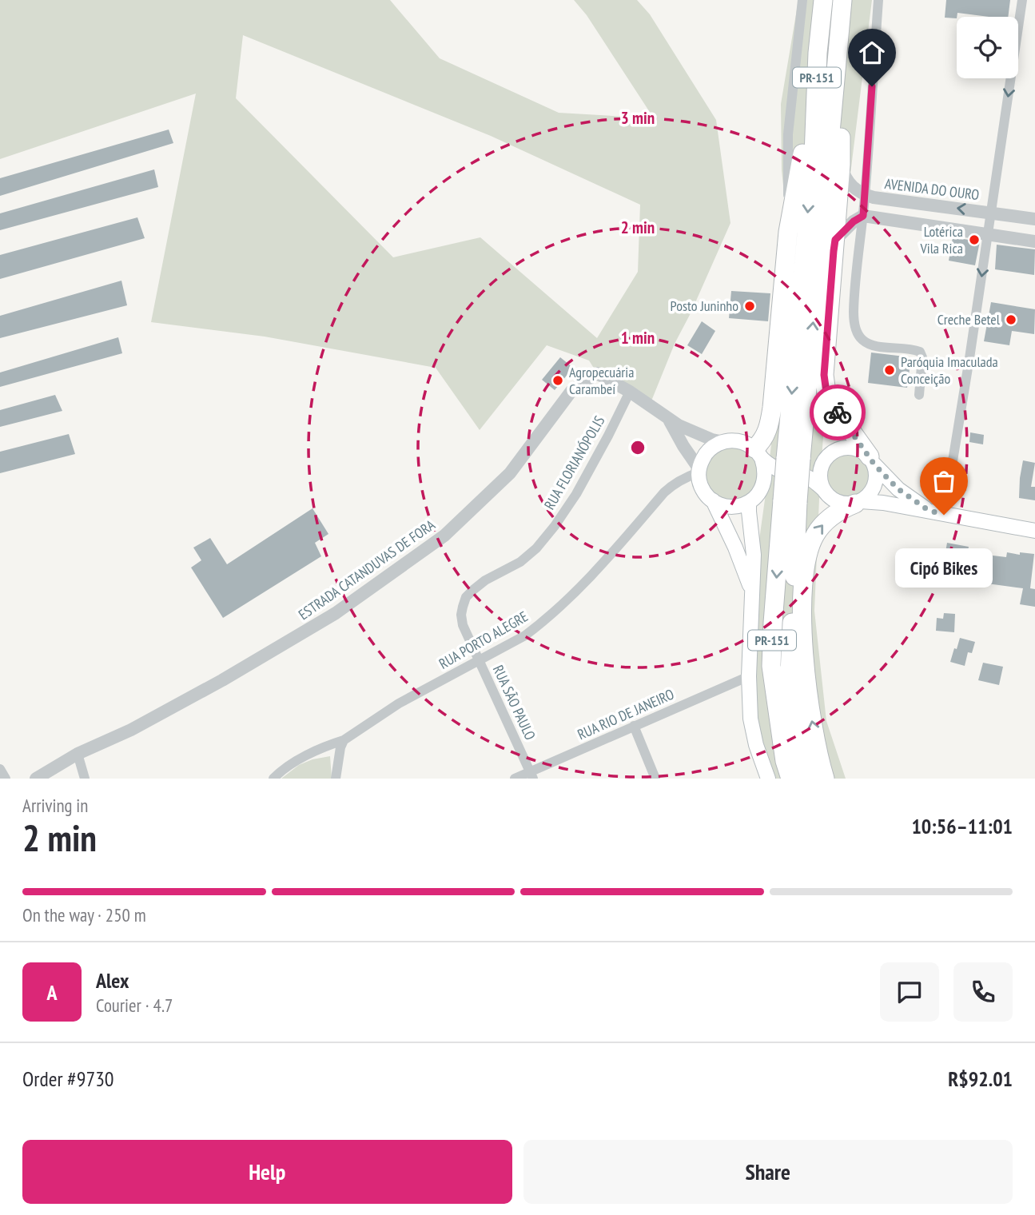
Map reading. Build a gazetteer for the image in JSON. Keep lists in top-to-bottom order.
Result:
{
  "streets": {
    "highway": ["PR-151"],
    "street": [
      "AVENIDA DO OURO",
      "RUA FLORIANÓPOLIS",
      "ESTRADA CATANDUVAS DE FORA",
      "RUA PORTO ALEGRE",
      "RUA SÃO PAULO",
      "RUA RIO DE JANEIRO"
    ]
  },
  "crossings": [
    ["RUA FLORIANÓPOLIS", "ESTRADA CATANDUVAS DE FORA"],
    ["RUA FLORIANÓPOLIS", "RUA SÃO PAULO"],
    ["ESTRADA CATANDUVAS DE FORA", "RUA PORTO ALEGRE"],
    ["RUA PORTO ALEGRE", "RUA SÃO PAULO"],
    ["RUA SÃO PAULO", "RUA RIO DE JANEIRO"]
  ],
  "places": [
    "Lotérica Vila Rica",
    "Posto Juninho",
    "Creche Betel",
    "Paróquia Imaculada Conceição",
    "Agropecuária Carambeí",
    "Cipó Bikes"
  ],
  "page": {
    "bubble": "Cipó Bikes",
    "heading": ["2 min", "Arriving in", "10:56–11:01"],
    "panel": [
      "Alex",
      "Courier · 4.7",
      "Order #9730",
      "R$92.01"
    ],
    "bar": "On the way · 250 m",
    "round": "A",
    "buttons": ["Help", "Share"]
  },
  "rings": ["3 min", "2 min", "1 min"]
}
